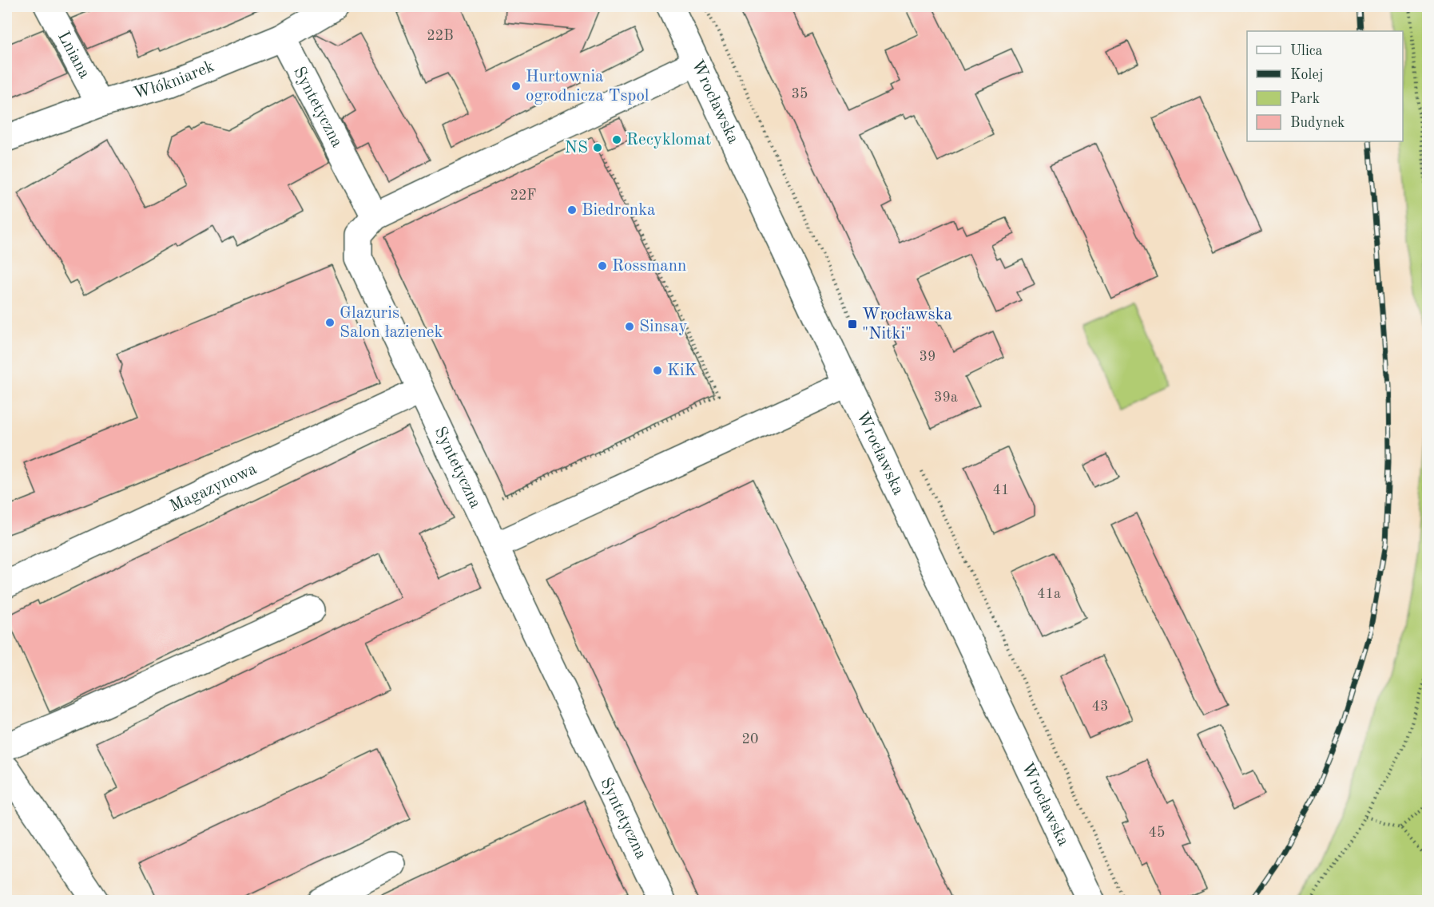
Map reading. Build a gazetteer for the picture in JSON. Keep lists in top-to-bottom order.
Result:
{
  "streets": {
    "street": [
      "Lniana",
      "Włókniarek",
      "Wrocławska",
      "Syntetyczna",
      "Magazynowa"
    ]
  },
  "crossings": [
    ["Lniana", "Włókniarek"],
    ["Włókniarek", "Syntetyczna"],
    ["Syntetyczna", "Magazynowa"]
  ],
  "places": {
    "other": [
      "Hurtownia ogrodnicza Tspol",
      "Recyklomat",
      "NS",
      "Biedronka",
      "Rossmann",
      "Glazuris Salon łazienek",
      "Sinsay",
      "KiK"
    ],
    "transit": ["Wrocławska \"Nitki\""]
  },
  "house_numbers": [
    "22B",
    "35",
    "22F",
    "39",
    "39a",
    "41",
    "41a",
    "43",
    "20",
    "45"
  ],
  "legend": [
    "Ulica",
    "Kolej",
    "Park",
    "Budynek"
  ]
}
